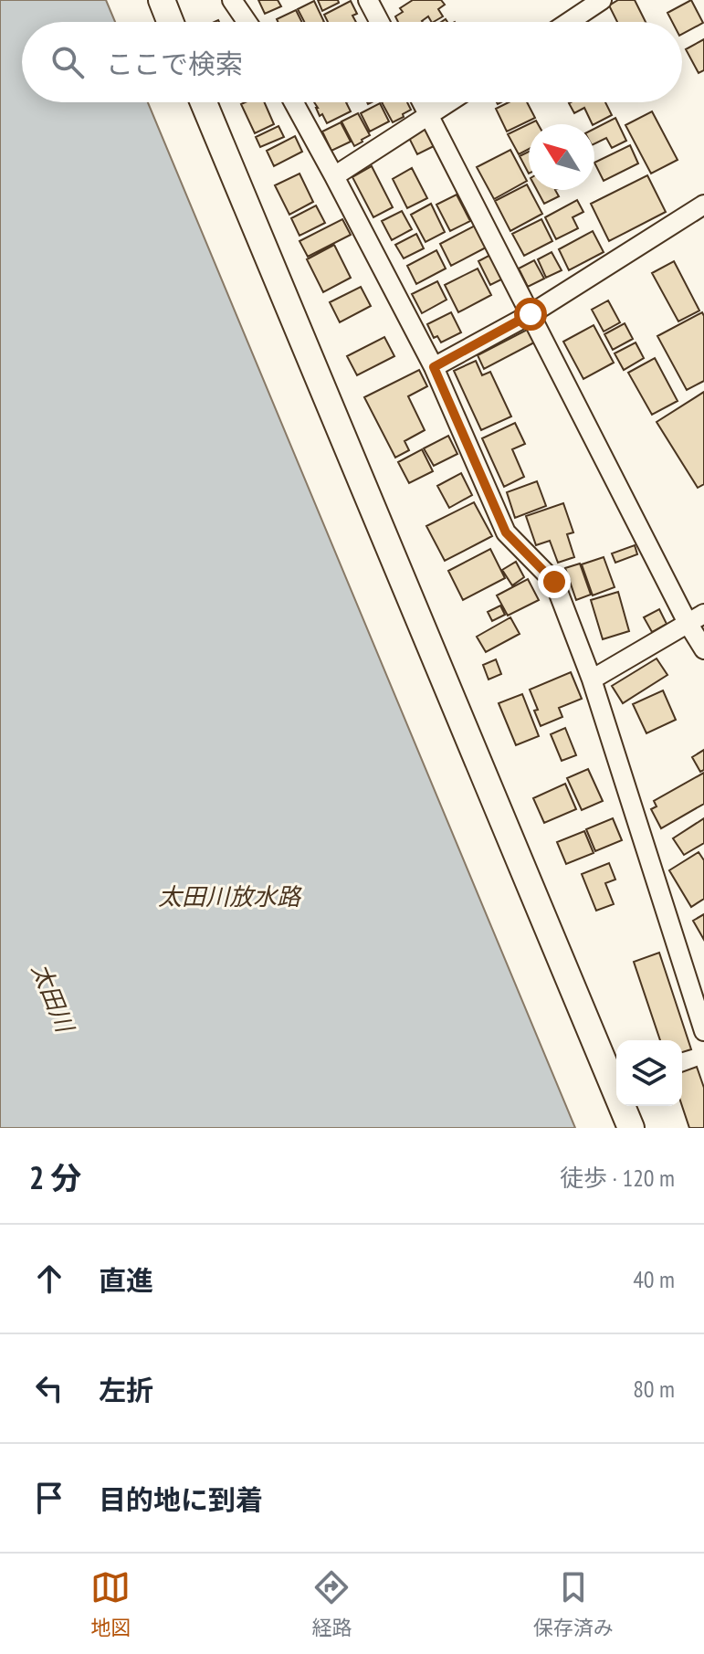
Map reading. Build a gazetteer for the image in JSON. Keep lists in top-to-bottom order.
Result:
{
  "water": ["太田川放水路", "太田川"],
  "north": "top left",
  "page": {
    "search": "ここで検索",
    "heading": ["2 分", "徒歩 · 120 m"],
    "list": [
      ["直進", "40 m"],
      ["左折", "80 m"],
      "目的地に到着"
    ],
    "nav": ["地図", "経路", "保存済み"]
  }
}
